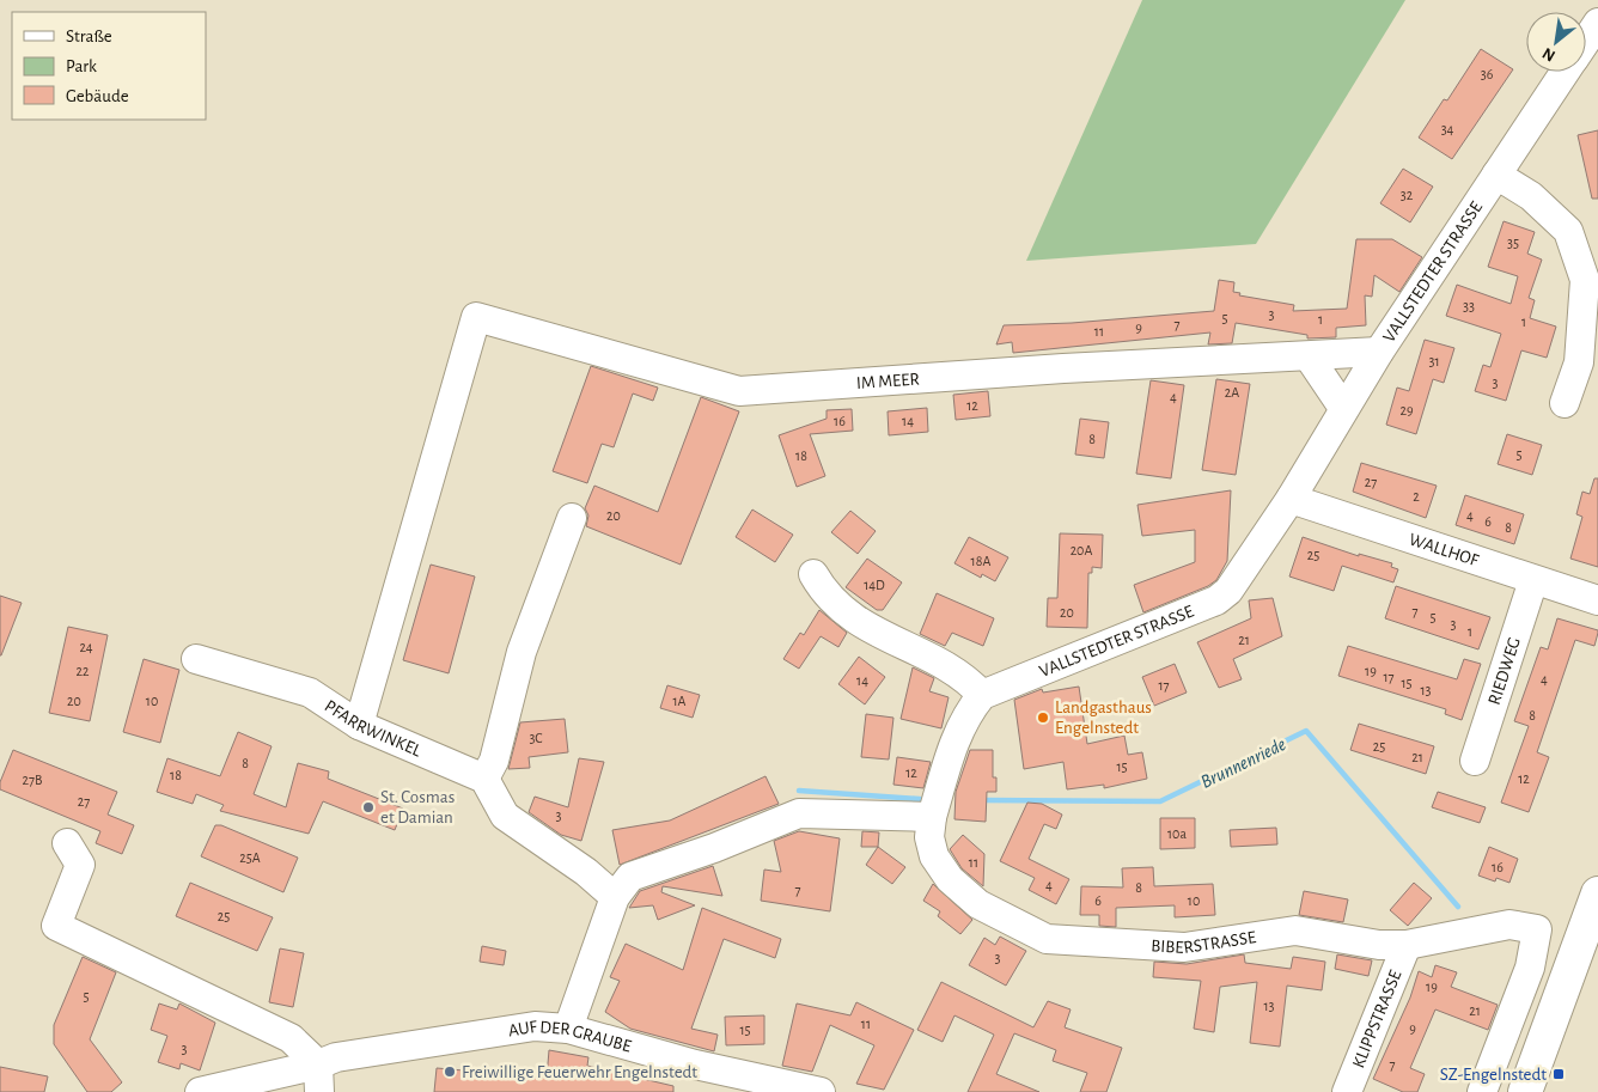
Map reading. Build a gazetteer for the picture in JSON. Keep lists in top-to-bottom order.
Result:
{
  "streets": {
    "street": [
      "VALLSTEDTER STRASSE",
      "IM MEER",
      "WALLHOF",
      "RIEDWEG",
      "PFARRWINKEL",
      "BIBERSTRASSE",
      "KLIPPSTRASSE",
      "AUF DER GRAUBE"
    ]
  },
  "crossings": [
    ["VALLSTEDTER STRASSE", "IM MEER"],
    ["VALLSTEDTER STRASSE", "WALLHOF"],
    ["IM MEER", "PFARRWINKEL"],
    ["WALLHOF", "RIEDWEG"],
    ["BIBERSTRASSE", "KLIPPSTRASSE"]
  ],
  "water": ["Brunnenriede"],
  "places": {
    "other": ["Landgasthaus Engelnstedt", "St. Cosmas et Damian", "Freiwillige Feuerwehr Engelnstedt"],
    "transit": ["SZ-Engelnstedt"]
  },
  "house_numbers": [
    "36",
    "34",
    "32",
    "35",
    "33",
    "3",
    "5",
    "1",
    "1",
    "7",
    "9",
    "11",
    "31",
    "3",
    "2A",
    "4",
    "12",
    "29",
    "16",
    "14",
    "8",
    "5",
    "18",
    "27",
    "2",
    "20",
    "4",
    "6",
    "8",
    "20A",
    "25",
    "18A",
    "14D",
    "7",
    "20",
    "5",
    "3",
    "1",
    "21",
    "24",
    "22",
    "19",
    "17",
    "4",
    "14",
    "15",
    "17",
    "13",
    "20",
    "10",
    "1A",
    "8",
    "3C",
    "25",
    "21",
    "8",
    "15",
    "12",
    "18",
    "12",
    "27B",
    "27",
    "3",
    "10a",
    "25A",
    "11",
    "16",
    "4",
    "8",
    "7",
    "6",
    "10",
    "25",
    "3",
    "19",
    "5",
    "13",
    "21",
    "11",
    "9",
    "15",
    "3",
    "7"
  ],
  "legend": ["Straße", "Park", "Gebäude"],
  "north": "bottom left"
}
